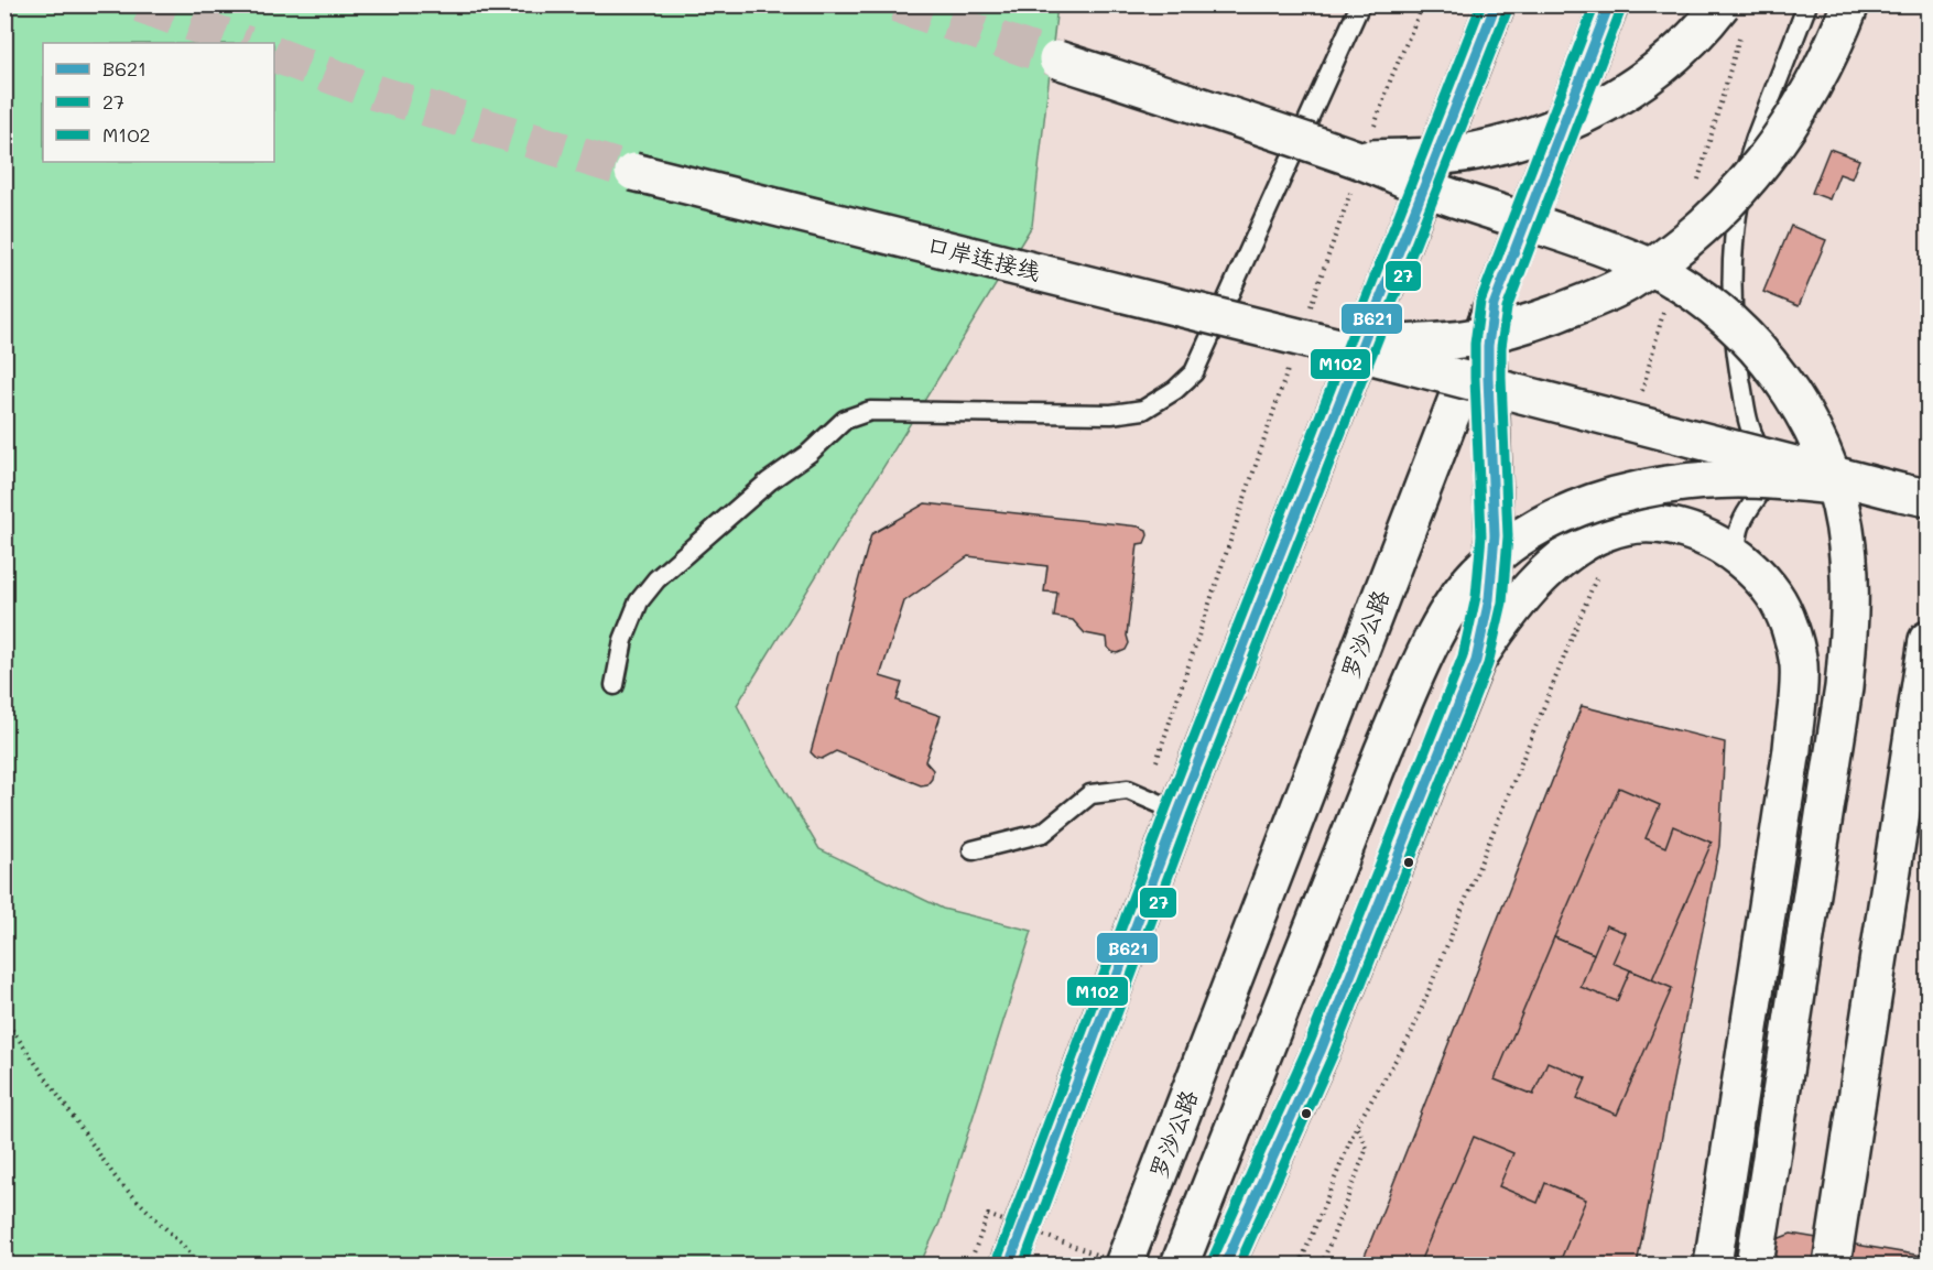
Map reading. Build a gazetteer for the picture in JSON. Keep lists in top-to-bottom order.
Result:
{
  "streets": {
    "main road": ["口岸连接线", "罗沙公路"]
  },
  "lines": ["transit line B621", "transit line M102", "transit line 27"],
  "legend": ["B621", "27", "M102"]
}
